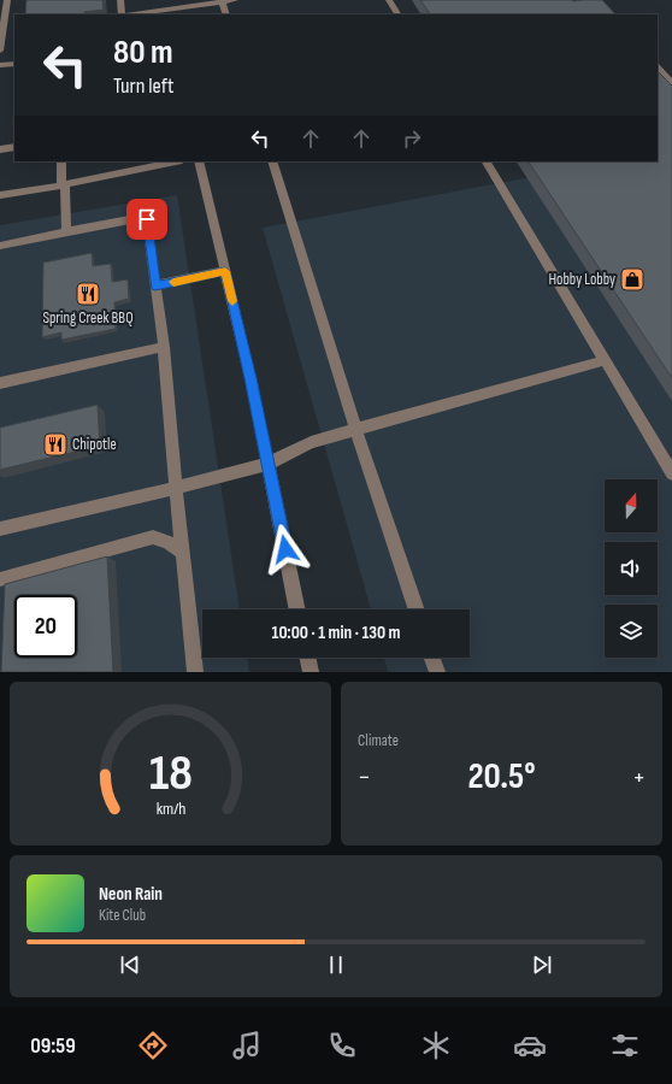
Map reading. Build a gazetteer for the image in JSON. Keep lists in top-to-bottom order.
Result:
{
  "places": {
    "shop": ["Hobby Lobby"],
    "restaurant": ["Spring Creek BBQ", "Chipotle"]
  },
  "north": "top",
  "page": {
    "turn": ["80 m", "Turn left"],
    "limit": "20",
    "trip": "10:00 · 1 min · 130 m",
    "tile": "Climate",
    "heat": ["−", "20.5°", "+"],
    "song": ["Neon Rain", "Kite Club"],
    "tabs": "09:59",
    "gauge": ["18", "km/h"]
  }
}
